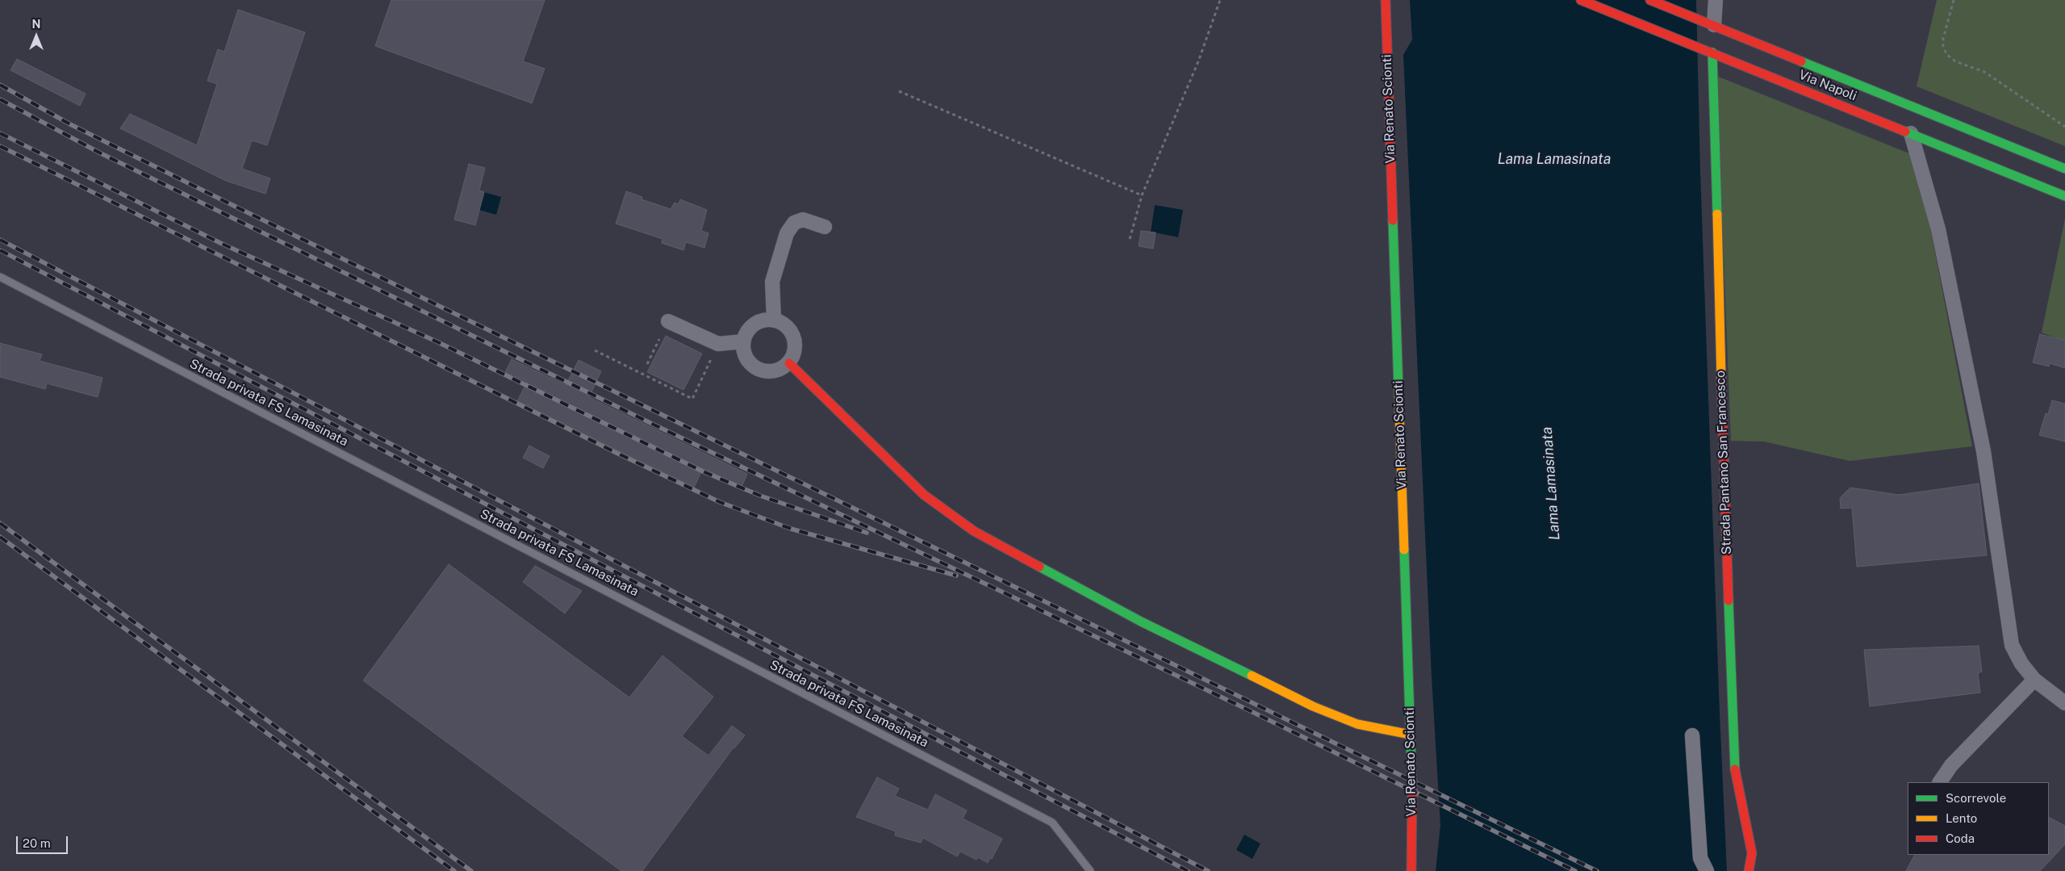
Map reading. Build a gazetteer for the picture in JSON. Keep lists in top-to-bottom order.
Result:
{
  "streets": {
    "street": ["Via Napoli", "Via Renato Scionti", "Strada Pantano San Francesco"],
    "lane": ["Strada privata FS Lamasinata"]
  },
  "crossings": [
    ["Via Napoli", "Strada Pantano San Francesco"]
  ],
  "water": ["Lama Lamasinata"],
  "legend": ["Scorrevole", "Lento", "Coda"],
  "scale_bar": "20 m",
  "north": "top"
}
